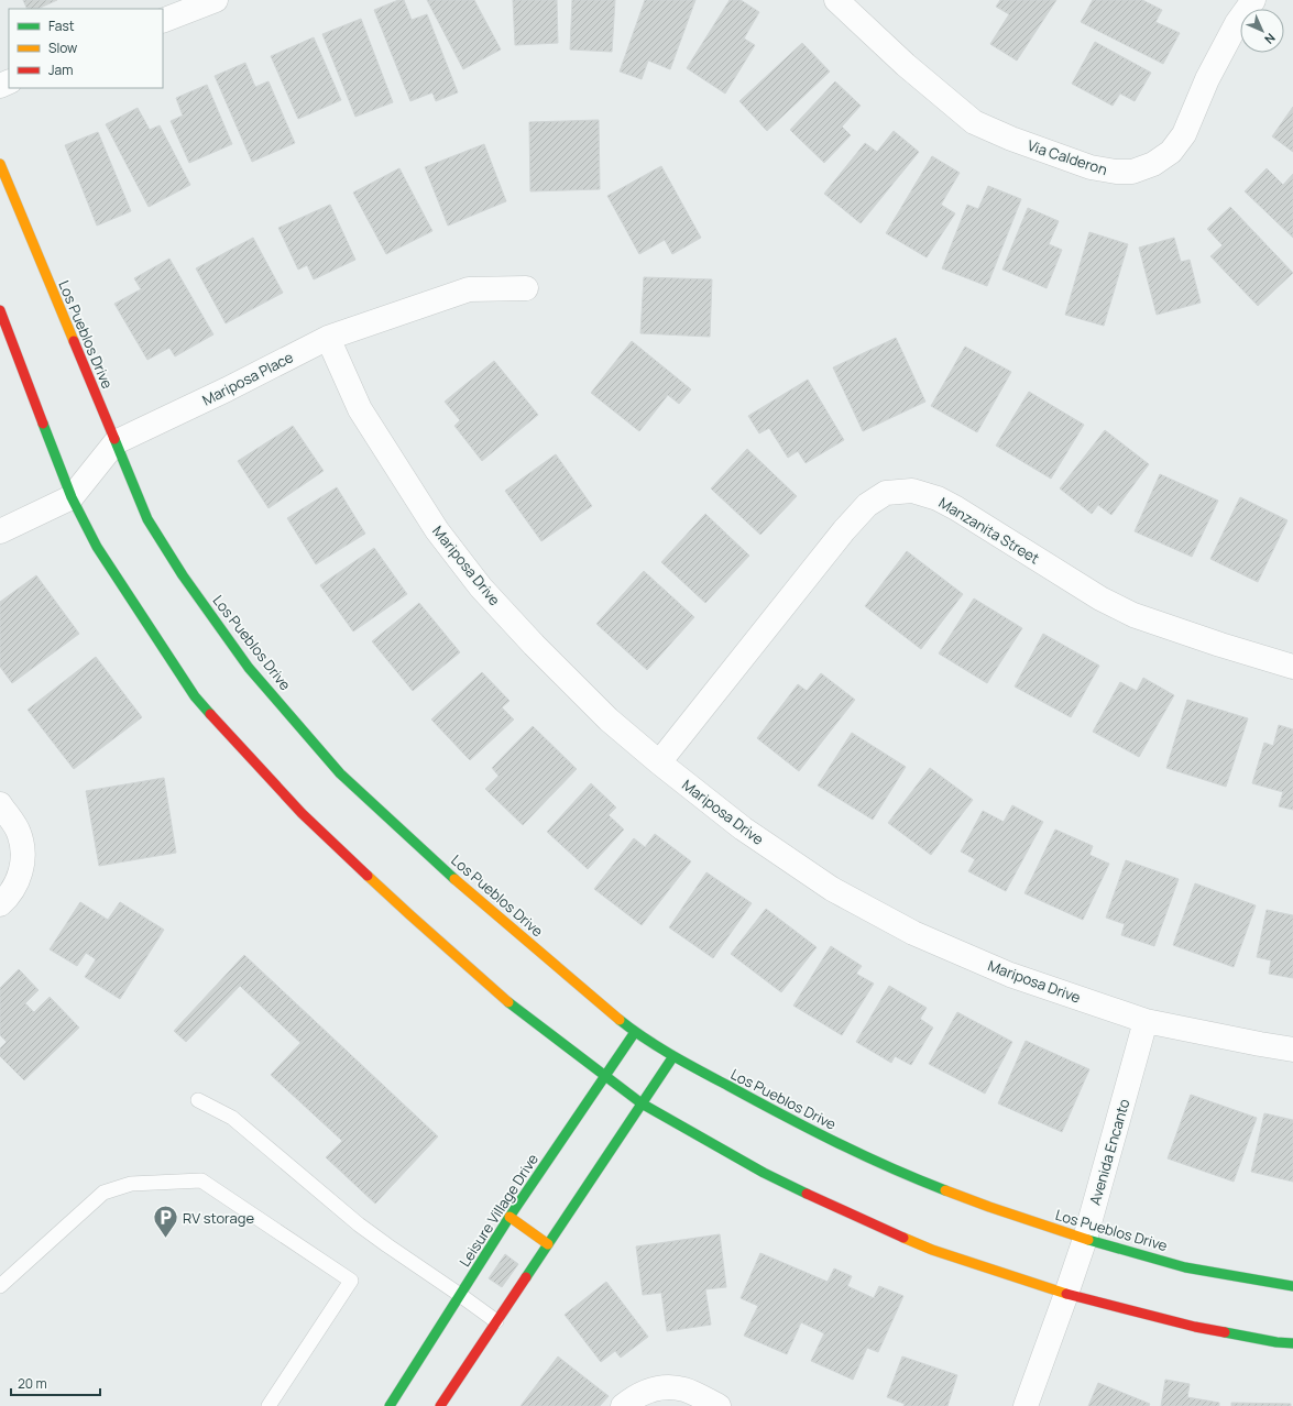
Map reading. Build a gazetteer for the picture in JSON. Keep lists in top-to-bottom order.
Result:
{
  "streets": {
    "street": [
      "Via Calderon",
      "Los Pueblos Drive",
      "Mariposa Place",
      "Manzanita Street",
      "Mariposa Drive",
      "Avenida Encanto",
      "Leisure Village Drive"
    ]
  },
  "crossings": [
    ["Los Pueblos Drive", "Mariposa Place"],
    ["Los Pueblos Drive", "Avenida Encanto"],
    ["Los Pueblos Drive", "Leisure Village Drive"],
    ["Mariposa Place", "Mariposa Drive"],
    ["Manzanita Street", "Mariposa Drive"],
    ["Mariposa Drive", "Avenida Encanto"]
  ],
  "places": {
    "parking": ["RV storage"]
  },
  "legend": ["Fast", "Slow", "Jam"],
  "scale_bar": "20 m",
  "north": "bottom right"
}
